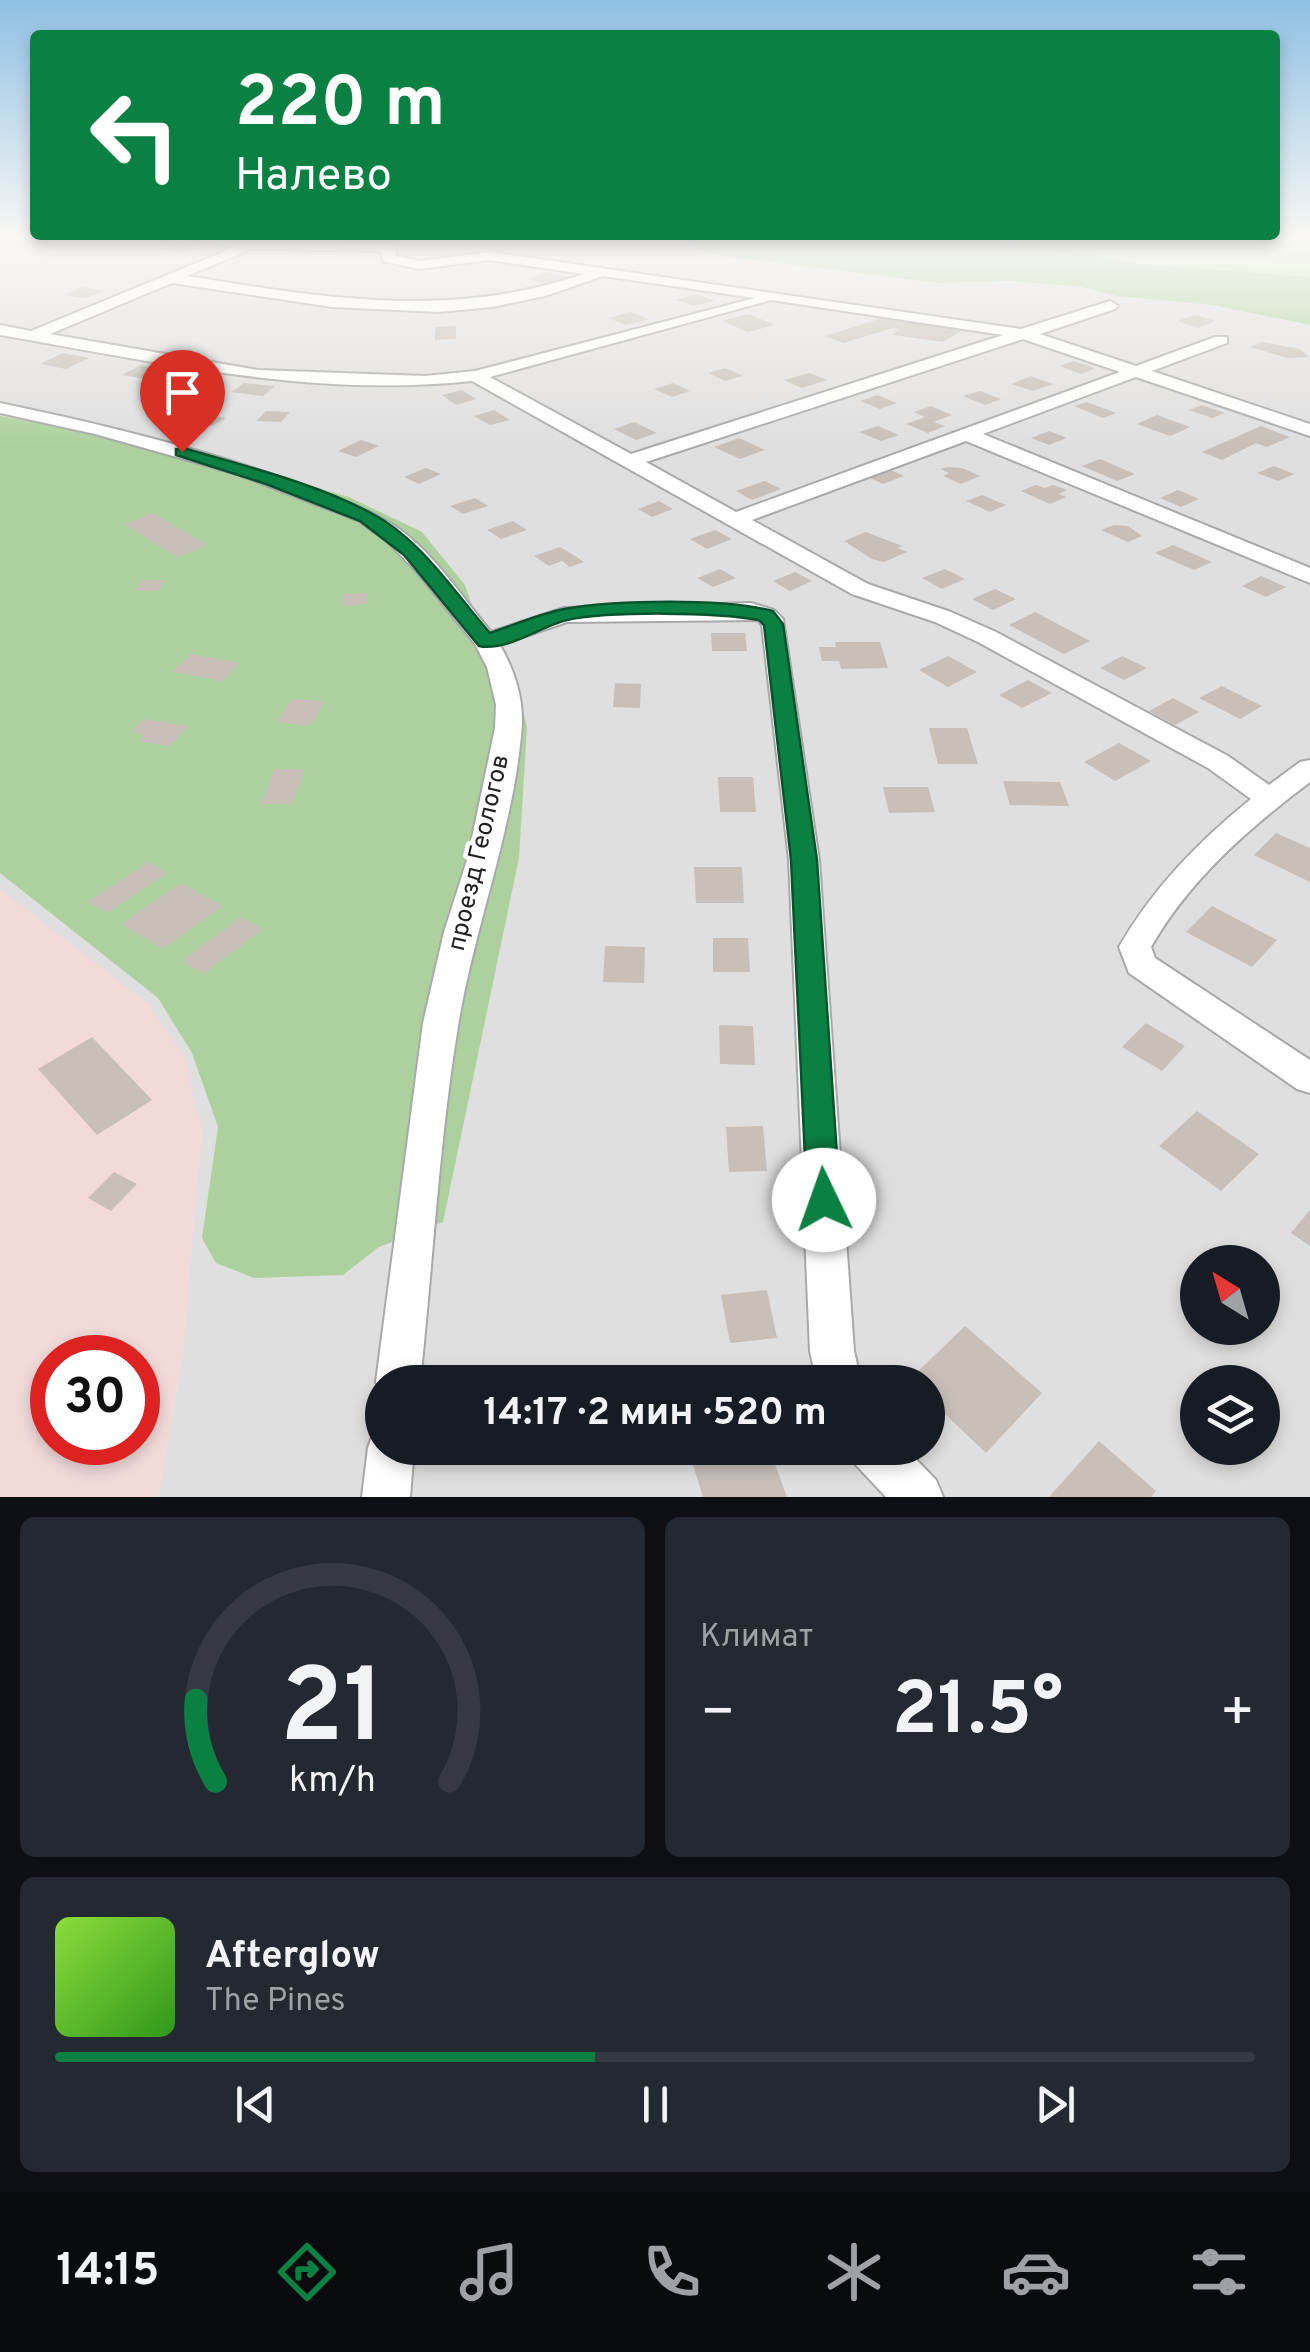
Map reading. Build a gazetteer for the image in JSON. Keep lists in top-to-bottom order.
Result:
{
  "streets": {
    "street": ["проезд Геологов"]
  },
  "north": "top left",
  "page": {
    "turn": ["220 m", "Налево"],
    "limit": "30",
    "trip": "14:17 · 2 мин · 520 m",
    "tile": "Климат",
    "heat": ["−", "21.5°", "+"],
    "song": ["Afterglow", "The Pines"],
    "tabs": "14:15",
    "gauge": ["21", "km/h"]
  }
}
